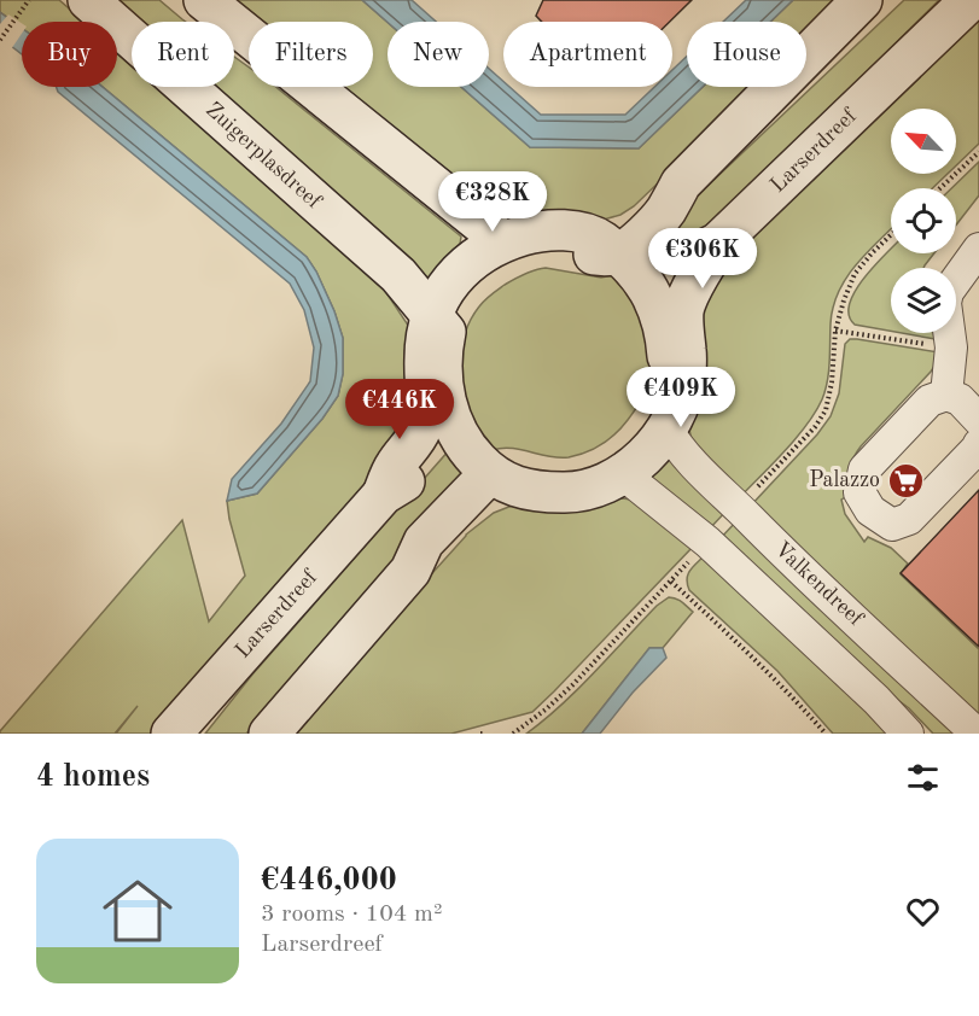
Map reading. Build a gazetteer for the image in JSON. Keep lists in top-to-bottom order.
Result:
{
  "streets": {
    "main road": ["Larserdreef", "Zuigerplasdreef"],
    "street": ["Valkendreef"]
  },
  "crossings": [
    ["Larserdreef", "Zuigerplasdreef"],
    ["Larserdreef", "Valkendreef"],
    ["Zuigerplasdreef", "Valkendreef"]
  ],
  "places": {
    "supermarket": ["Palazzo"]
  },
  "north": "top left",
  "page": {
    "chip": [
      "Buy",
      "Rent",
      "Filters",
      "New",
      "Apartment",
      "House"
    ],
    "price": [
      "€328K",
      "€306K",
      "€409K",
      "€446K"
    ],
    "heading": "4 homes",
    "list": [
      {
        "name": "€446,000",
        "note": "3 rooms · 104 m² · Larserdreef"
      }
    ]
  }
}
